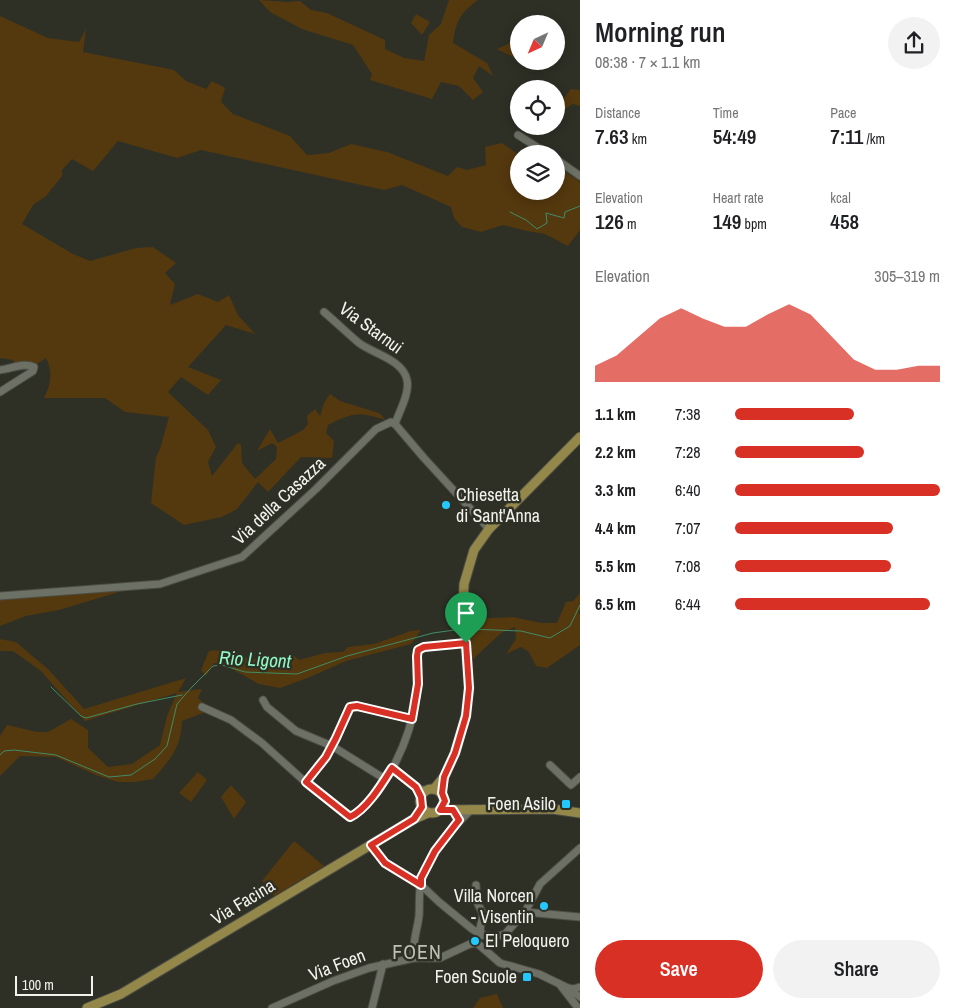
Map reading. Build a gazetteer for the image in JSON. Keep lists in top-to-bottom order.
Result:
{
  "streets": {
    "main road": ["Via Facina"],
    "street": ["Via Starnui", "Via della Casazza", "Via Foen"]
  },
  "crossings": [
    ["Via Starnui", "Via della Casazza"]
  ],
  "districts": ["FOEN"],
  "water": ["Rio Ligont"],
  "places": {
    "other": ["Chiesetta di Sant'Anna", "Villa Norcen - Visentin", "El Peloquero"],
    "transit": ["Foen Asilo", "Foen Scuole"]
  },
  "scale_bar": "100 m",
  "north": "bottom left",
  "page": {
    "heading": ["Morning run", "08:38 · 7 × 1.1 km"],
    "stats": [
      ["Distance", "7.63 km"],
      ["Time", "54:49"],
      ["Pace", "7:11 /km"],
      ["Elevation", "126 m"],
      ["Heart rate", "149 bpm"],
      ["kcal", "458"]
    ],
    "chart": ["Elevation", "305–319 m"],
    "list": [
      {
        "name": "1.1 km",
        "note": "7:38"
      },
      {
        "name": "2.2 km",
        "note": "7:28"
      },
      {
        "name": "3.3 km",
        "note": "6:40"
      },
      {
        "name": "4.4 km",
        "note": "7:07"
      },
      {
        "name": "5.5 km",
        "note": "7:08"
      },
      {
        "name": "6.5 km",
        "note": "6:44"
      }
    ],
    "buttons": ["Save", "Share"],
    "scale": "100 m"
  }
}
